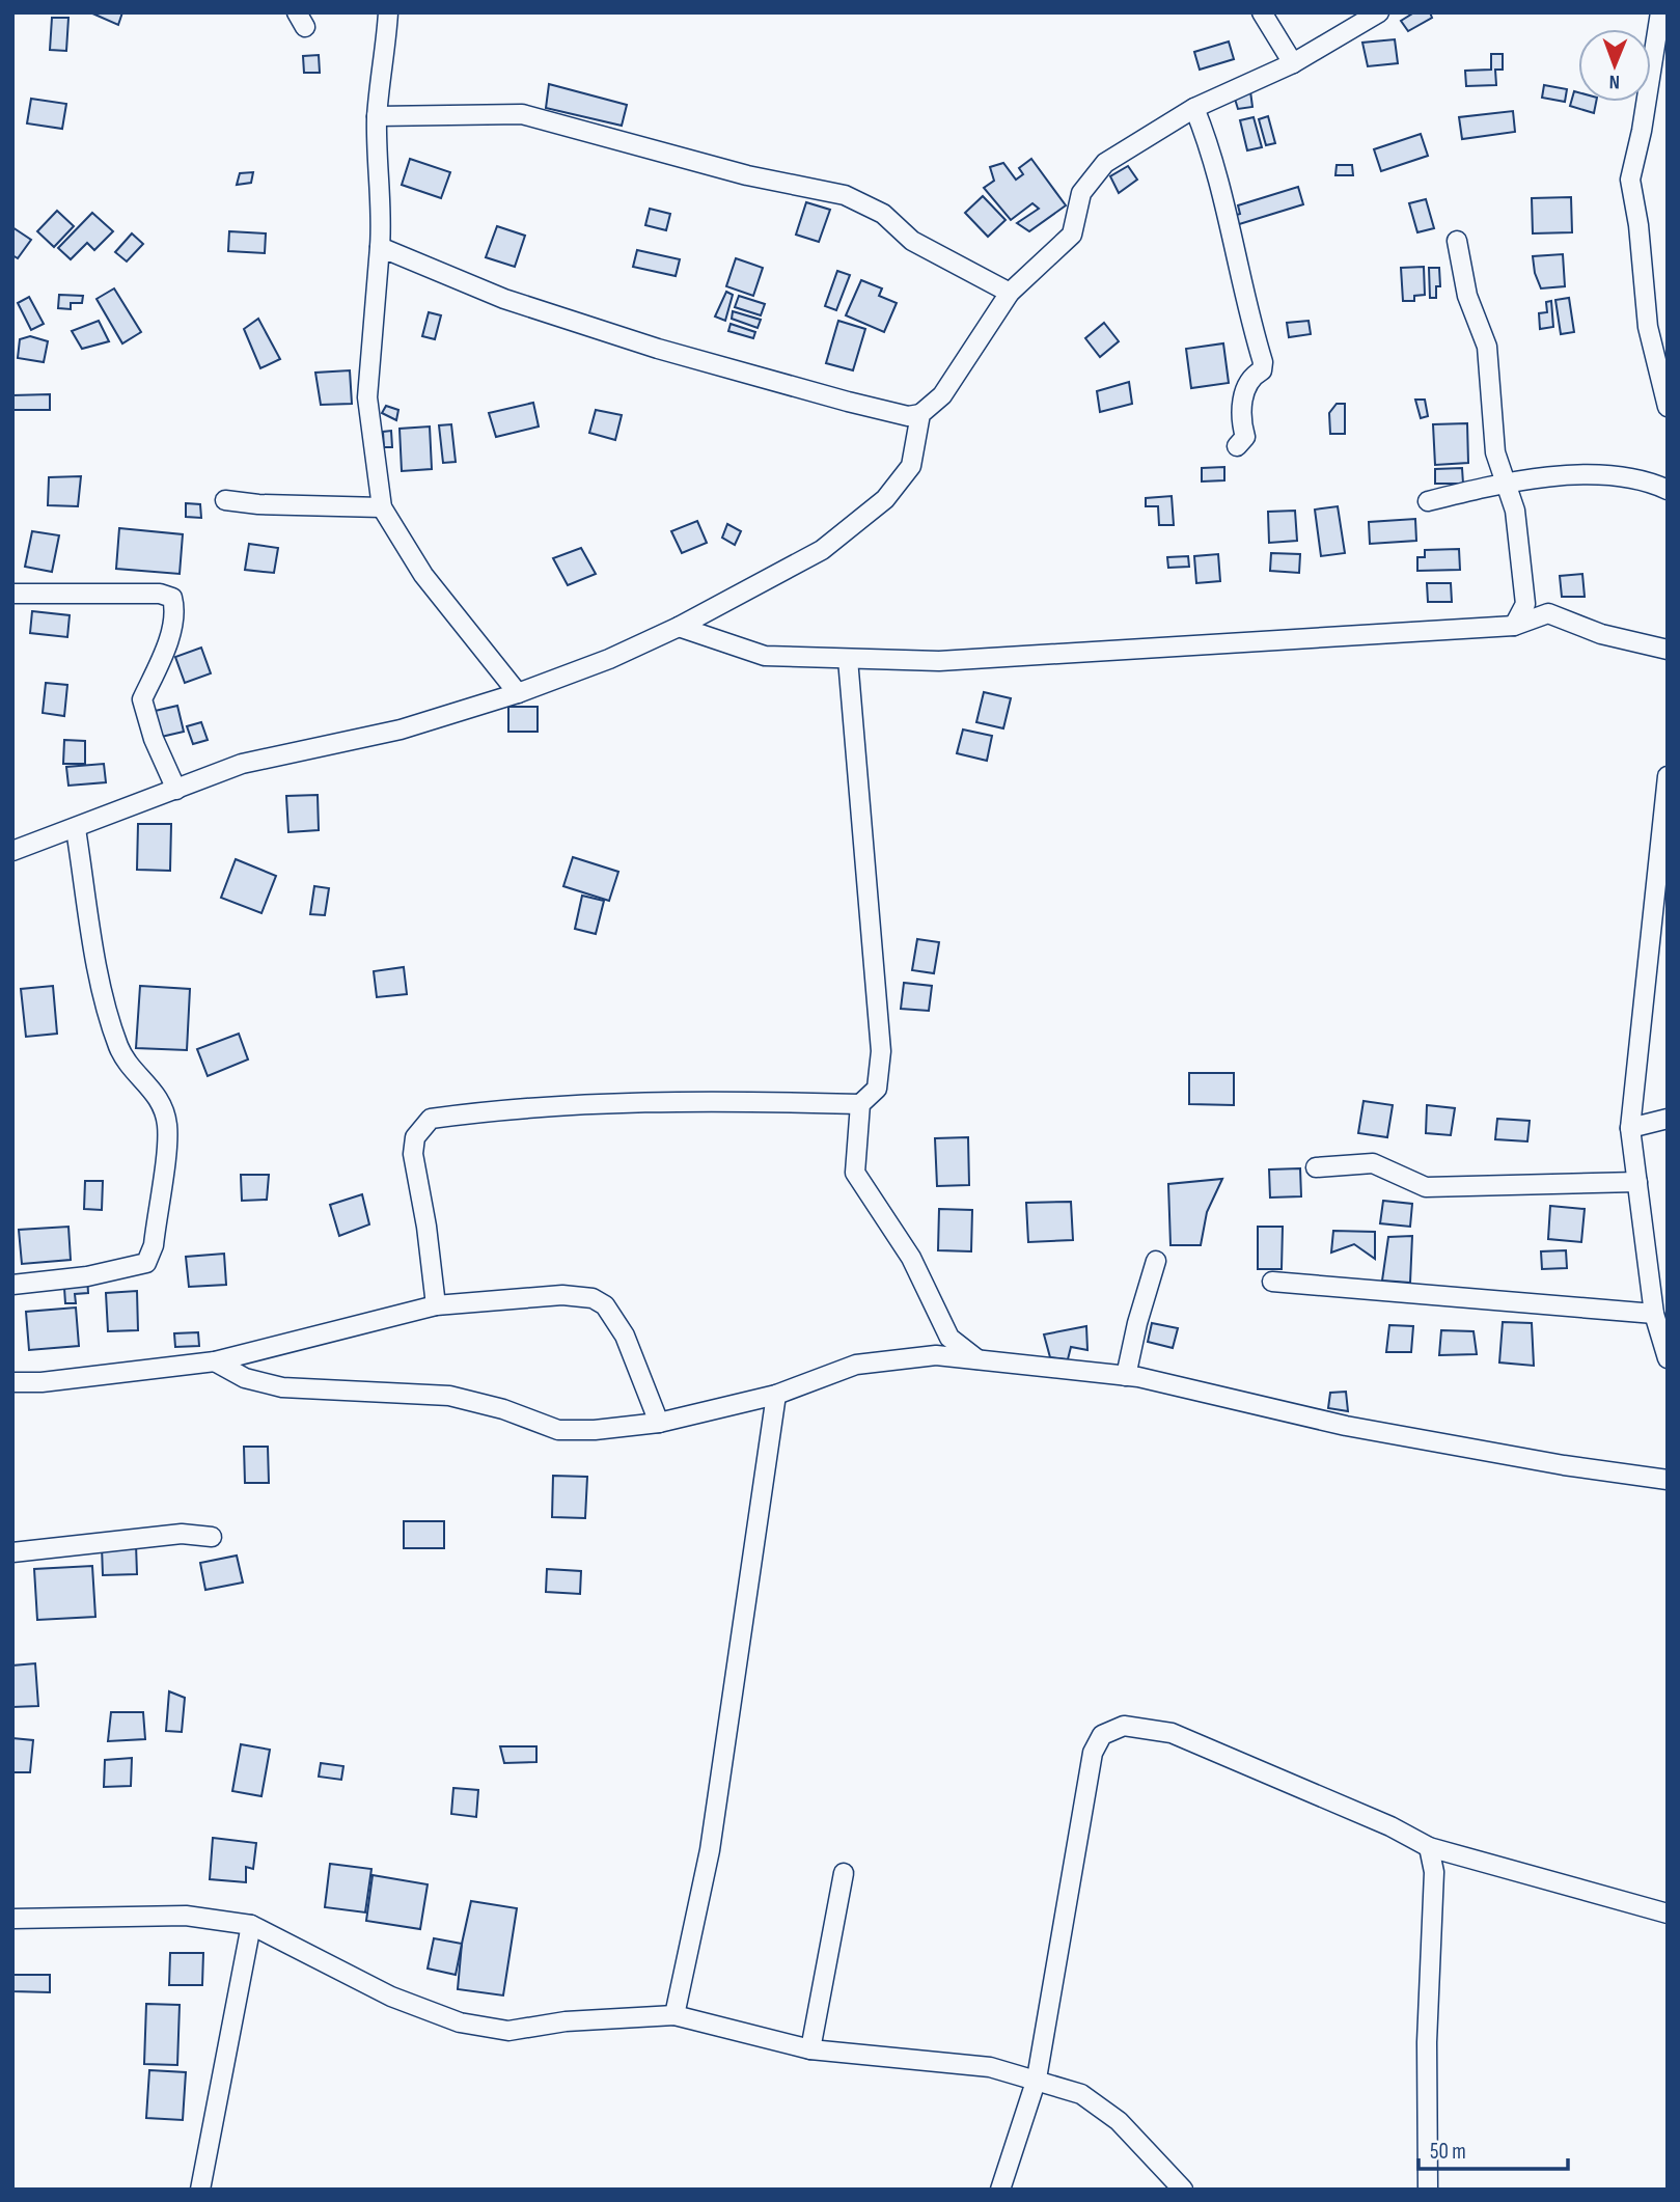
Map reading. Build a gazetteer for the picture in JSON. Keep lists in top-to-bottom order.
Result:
{
  "scale_bar": "50 m",
  "north": "bottom"
}
